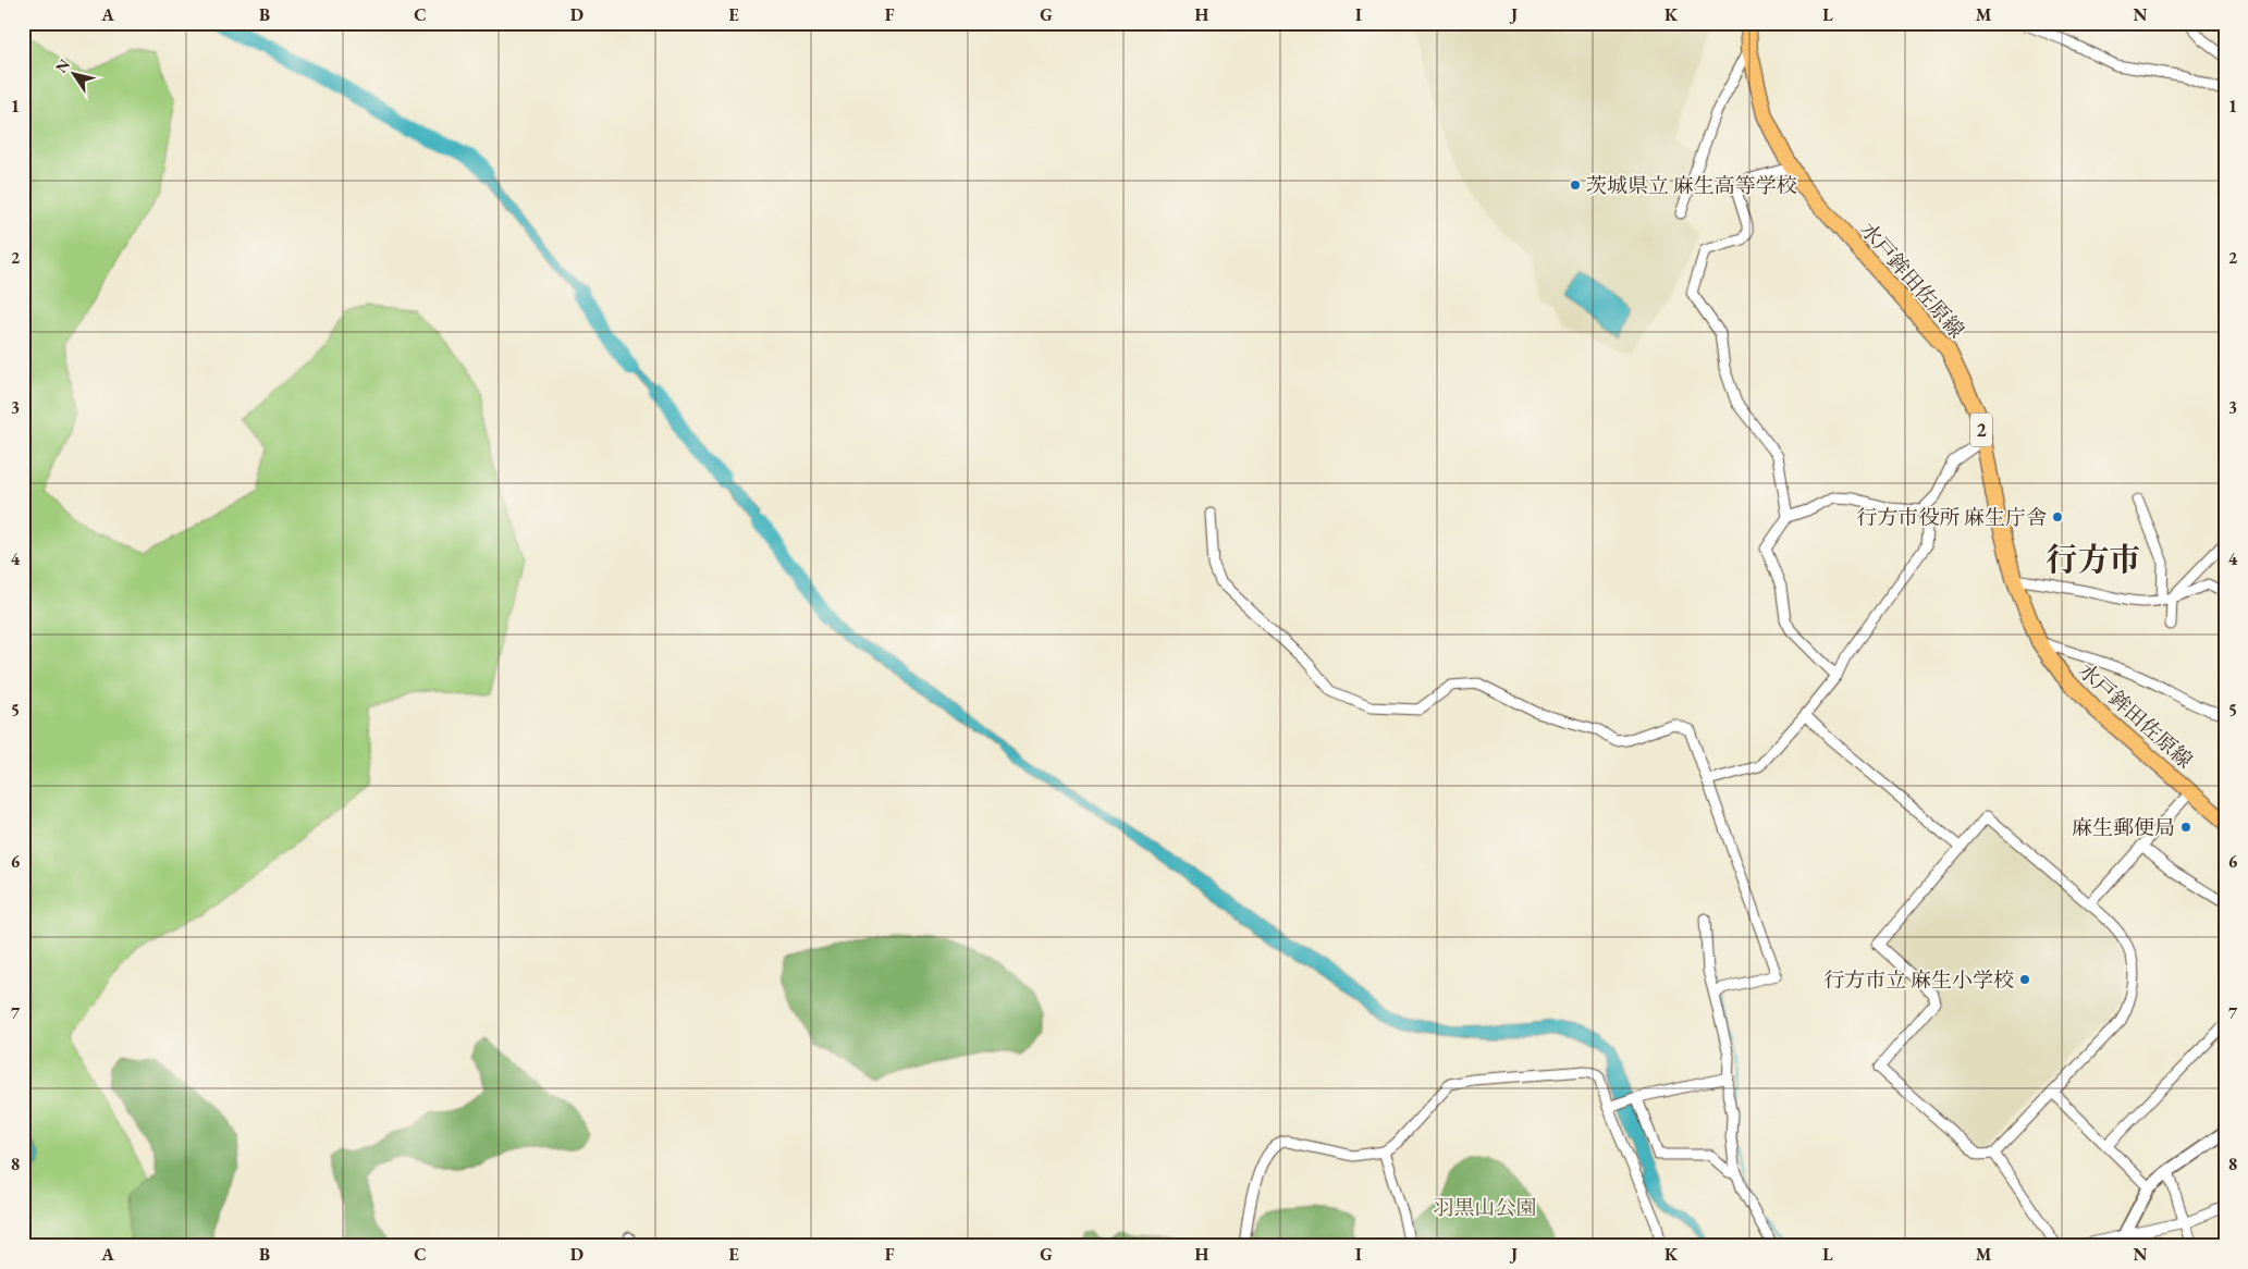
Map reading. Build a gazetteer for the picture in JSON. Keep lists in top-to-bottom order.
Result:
{
  "streets": {
    "main road": ["水戸鉾田佐原線", "2"]
  },
  "districts": ["行方市"],
  "parks": ["羽黒山公園"],
  "places": [
    "茨城県立 麻生高等学校",
    "行方市役所 麻生庁舎",
    "麻生郵便局",
    "行方市立 麻生小学校"
  ],
  "north": "top left",
  "grid": {
    "columns": [
      "A",
      "B",
      "C",
      "D",
      "E",
      "F",
      "G",
      "H",
      "I",
      "J",
      "K",
      "L",
      "M",
      "N"
    ],
    "rows": [
      "1",
      "2",
      "3",
      "4",
      "5",
      "6",
      "7",
      "8"
    ]
  }
}
